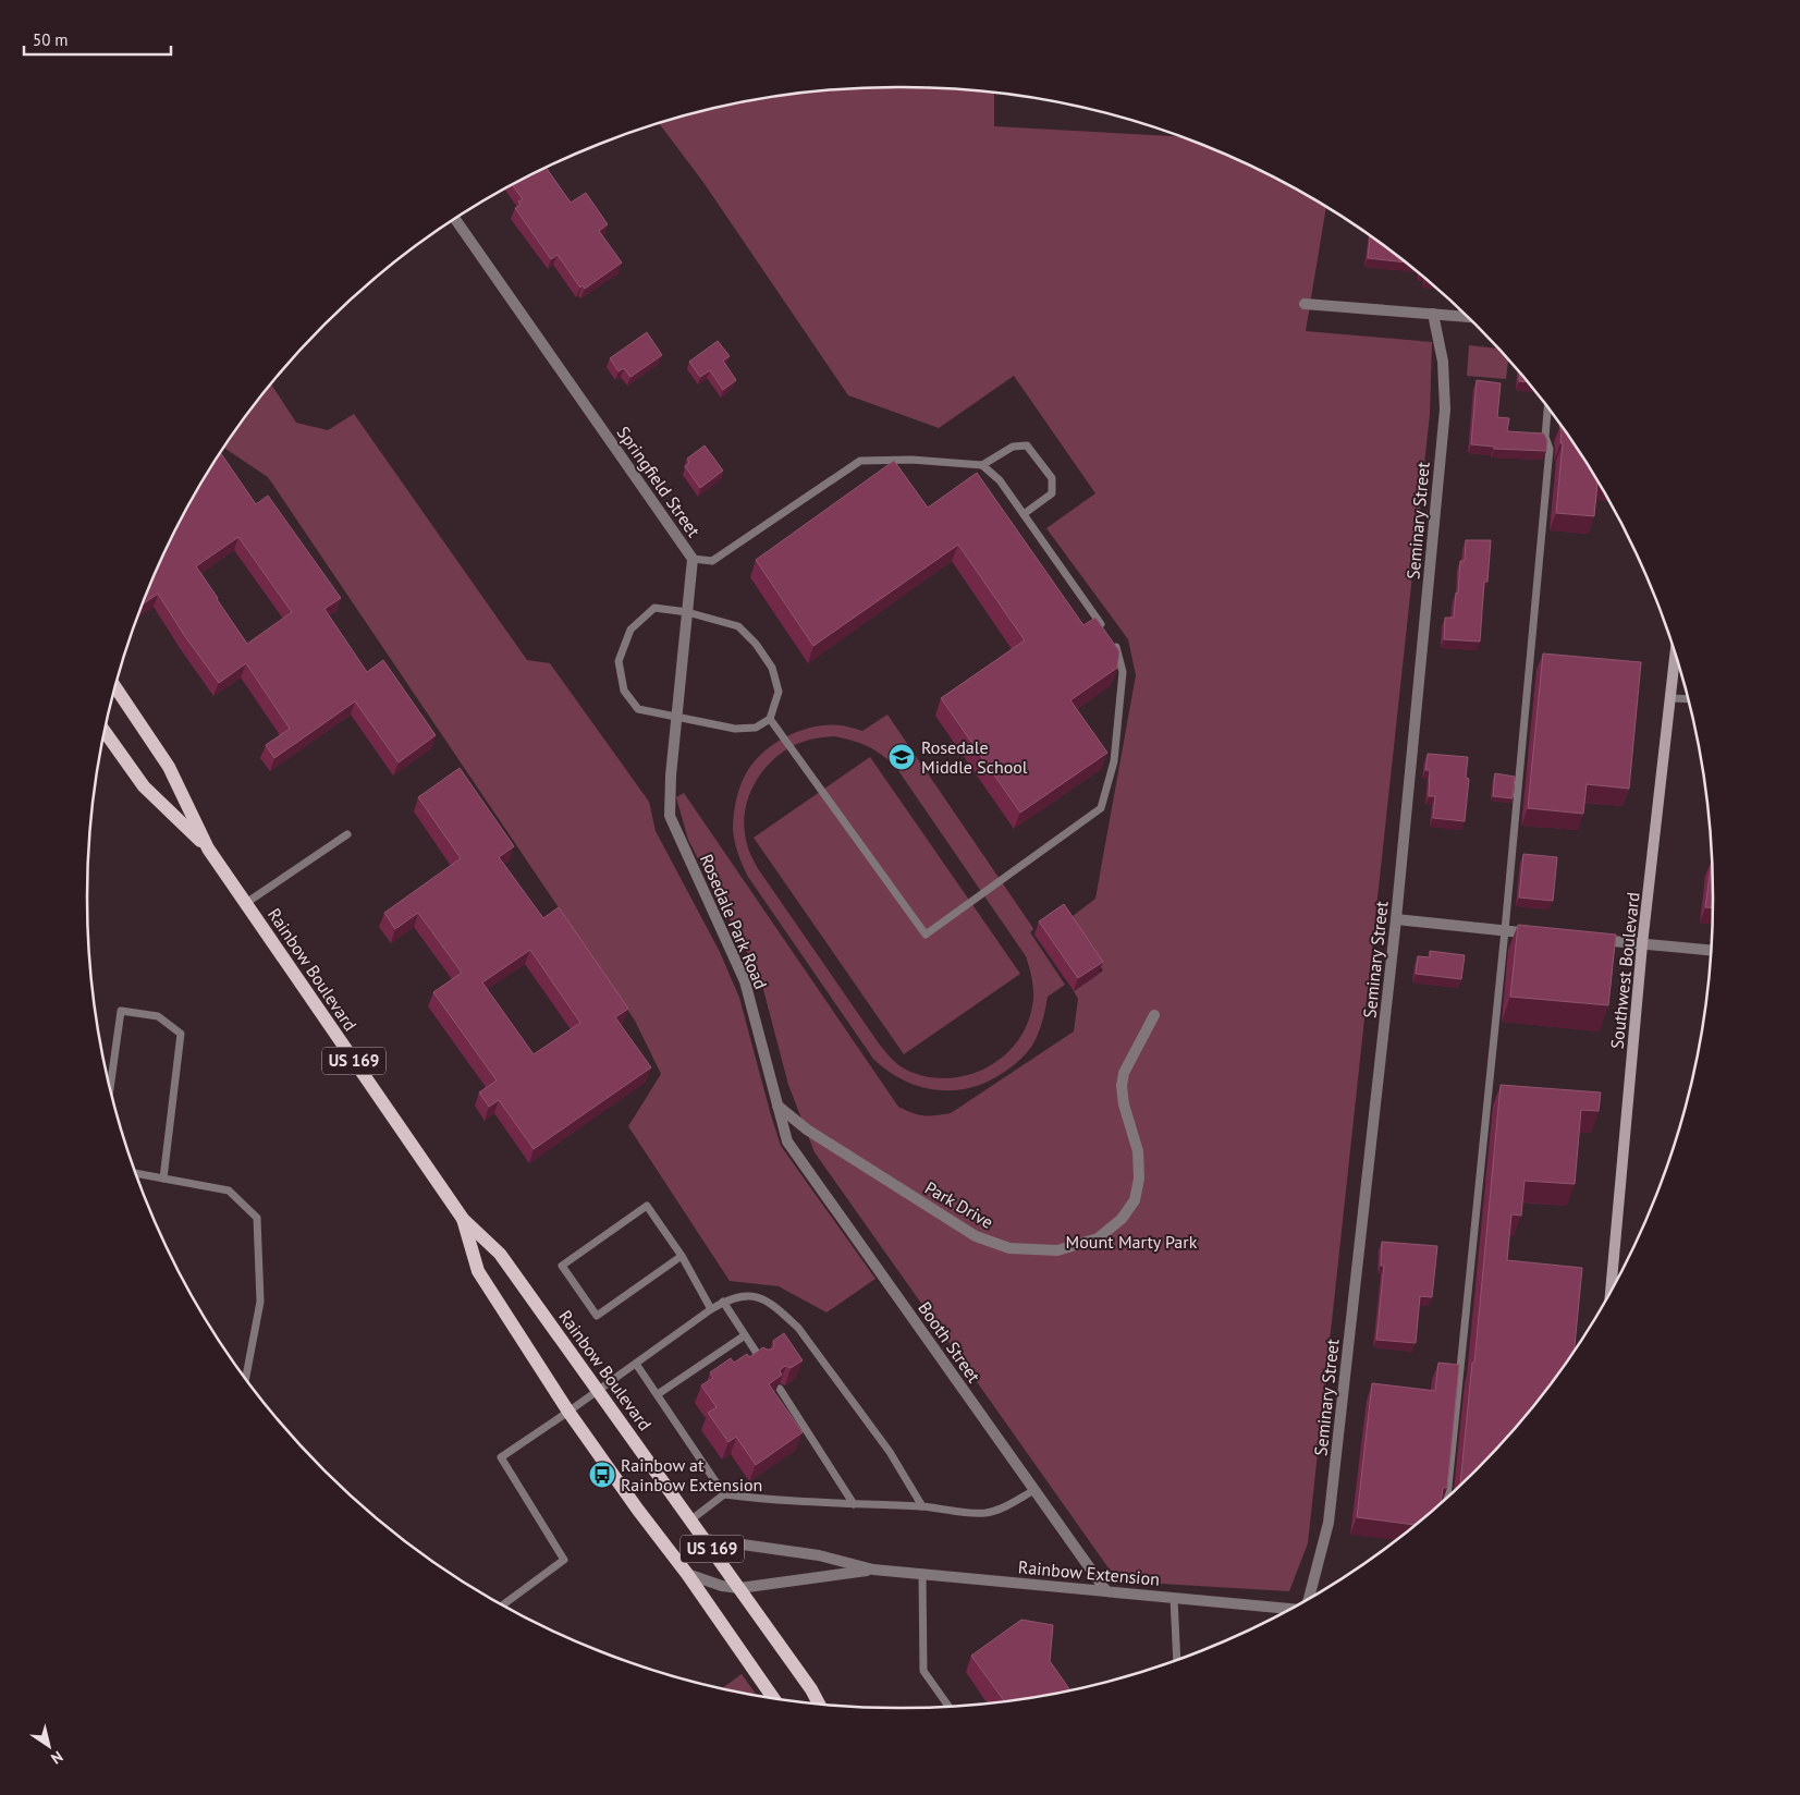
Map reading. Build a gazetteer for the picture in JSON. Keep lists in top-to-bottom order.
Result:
{
  "streets": {
    "main road": ["Rainbow Boulevard", "Southwest Boulevard", "US 169"],
    "street": [
      "Springfield Street",
      "Seminary Street",
      "Rosedale Park Road",
      "Park Drive",
      "Booth Street",
      "Rainbow Extension"
    ]
  },
  "crossings": [
    ["Springfield Street", "Rosedale Park Road"],
    ["Rosedale Park Road", "Park Drive"],
    ["Rosedale Park Road", "Booth Street"],
    ["Rainbow Boulevard", "Rainbow Extension"],
    ["Park Drive", "Booth Street"],
    ["Booth Street", "Rainbow Extension"]
  ],
  "parks": ["Mount Marty Park"],
  "places": {
    "school or university": ["Rosedale Middle School"],
    "bus stop": ["Rainbow at Rainbow Extension"]
  },
  "scale_bar": "50 m",
  "north": "bottom right"
}
